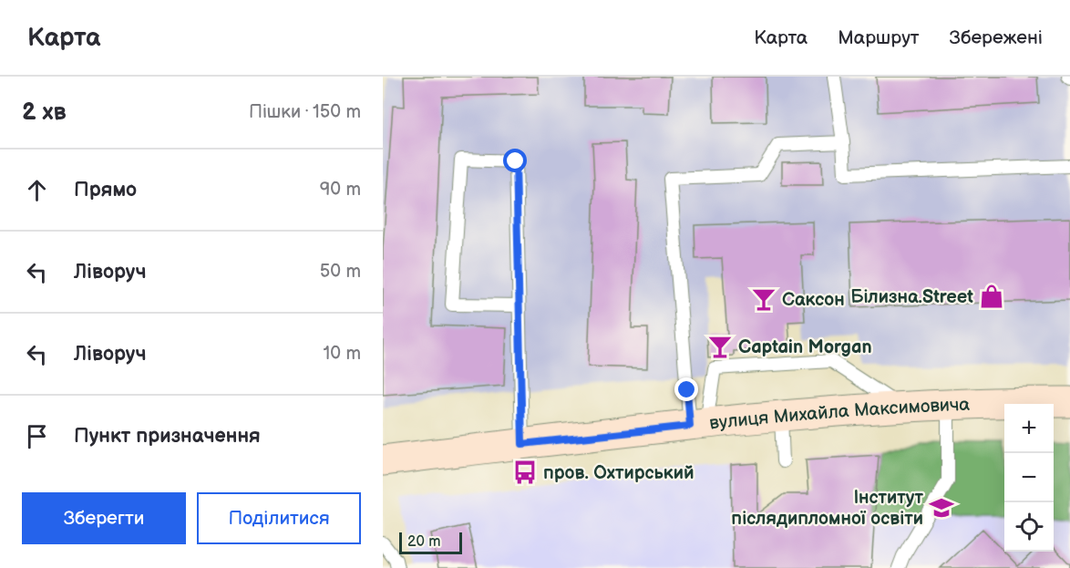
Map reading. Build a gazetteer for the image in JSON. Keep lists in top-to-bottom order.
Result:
{
  "streets": {
    "main road": ["вулиця Михайла Максимовича"]
  },
  "places": {
    "shop": ["Білизна.Street"],
    "bar": ["Саксон", "Captain Morgan"],
    "bus stop": ["пров. Охтирський"],
    "school or university": ["Інститут післядипломної освіти"]
  },
  "scale_bar": "20 m",
  "page": {
    "header": "Карта",
    "nav": ["Карта", "Маршрут", "Збережені"],
    "heading": ["2 хв", "Пішки · 150 m"],
    "list": [
      ["Прямо", "90 m"],
      ["Ліворуч", "50 m"],
      ["Ліворуч", "10 m"],
      "Пункт призначення"
    ],
    "map_buttons": ["+", "−"],
    "buttons": ["Зберегти", "Поділитися"],
    "scale": "20 m"
  }
}
